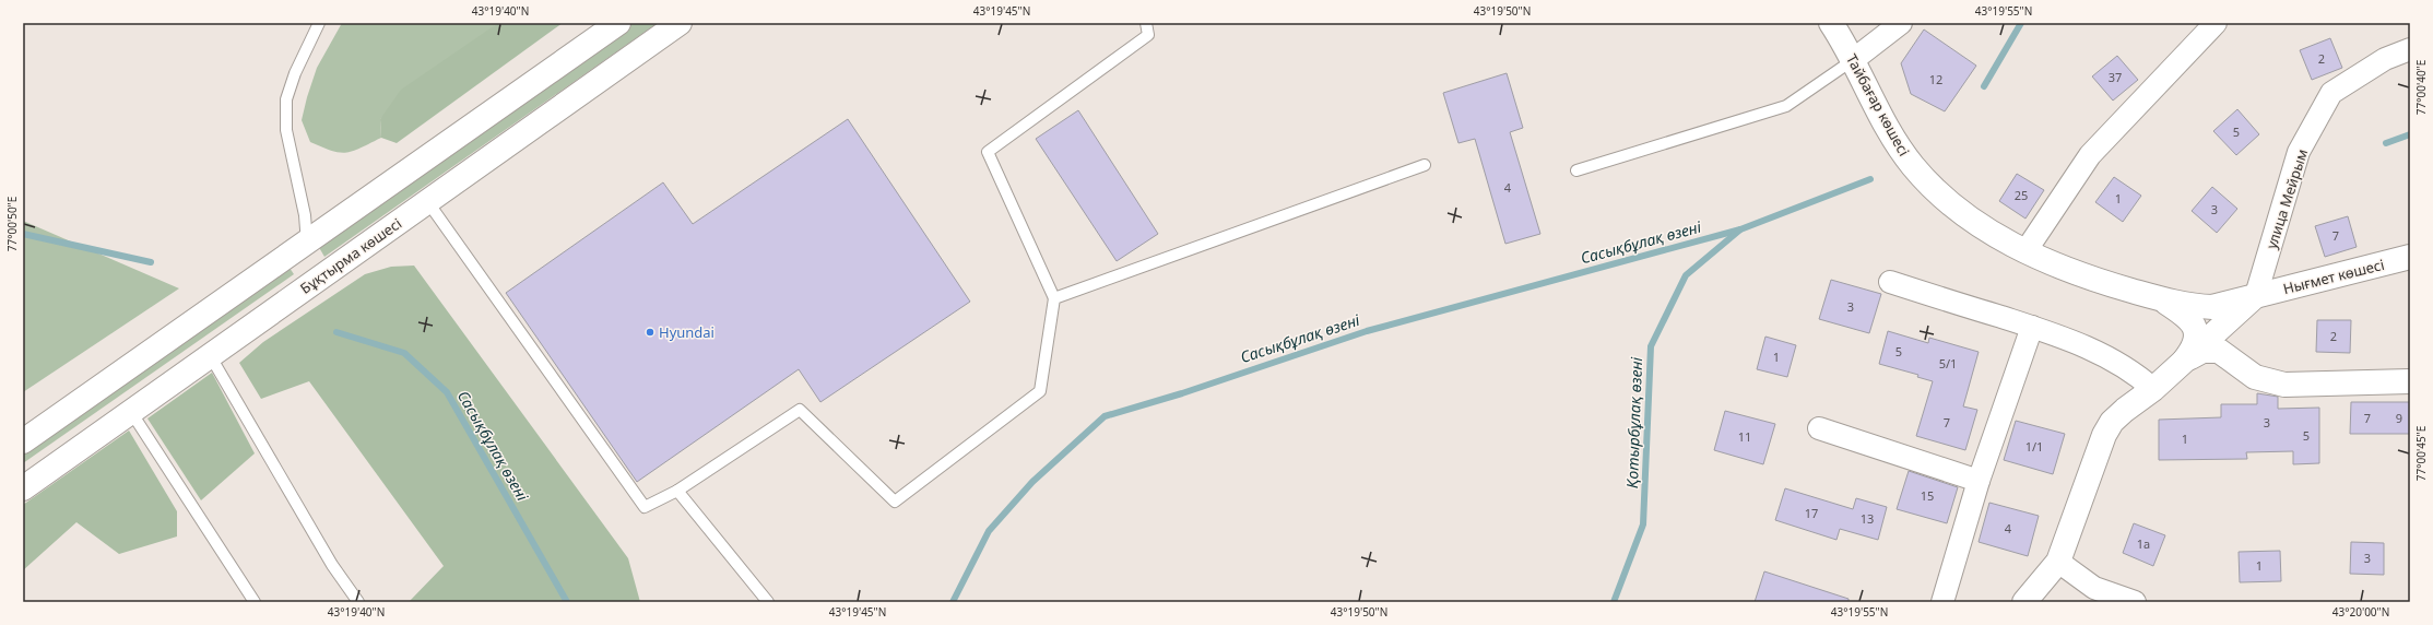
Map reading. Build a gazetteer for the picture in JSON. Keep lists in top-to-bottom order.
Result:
{
  "streets": {
    "main road": ["Тайбағар көшесі", "Бұқтырма көшесі", "Нығмет көшесі"],
    "street": ["улица Мейрым"]
  },
  "crossings": [
    ["Тайбағар көшесі", "Нығмет көшесі"],
    ["улица Мейрым", "Нығмет көшесі"]
  ],
  "water": ["Сасықбұлақ өзені", "Қотырбұлақ өзені"],
  "places": ["Hyundai"],
  "house_numbers": [
    "2",
    "37",
    "12",
    "5",
    "4",
    "25",
    "1",
    "3",
    "7",
    "3",
    "2",
    "5",
    "1",
    "5/1",
    "7",
    "9",
    "7",
    "3",
    "5",
    "11",
    "1",
    "1/1",
    "15",
    "17",
    "13",
    "4",
    "1а",
    "3",
    "1"
  ],
  "coordinates": [
    "43°19'40\"N",
    "43°19'45\"N",
    "43°19'50\"N",
    "43°19'55\"N",
    "77°00'40\"E",
    "77°00'50\"E",
    "77°00'45\"E",
    "43°20'00\"N"
  ]
}
